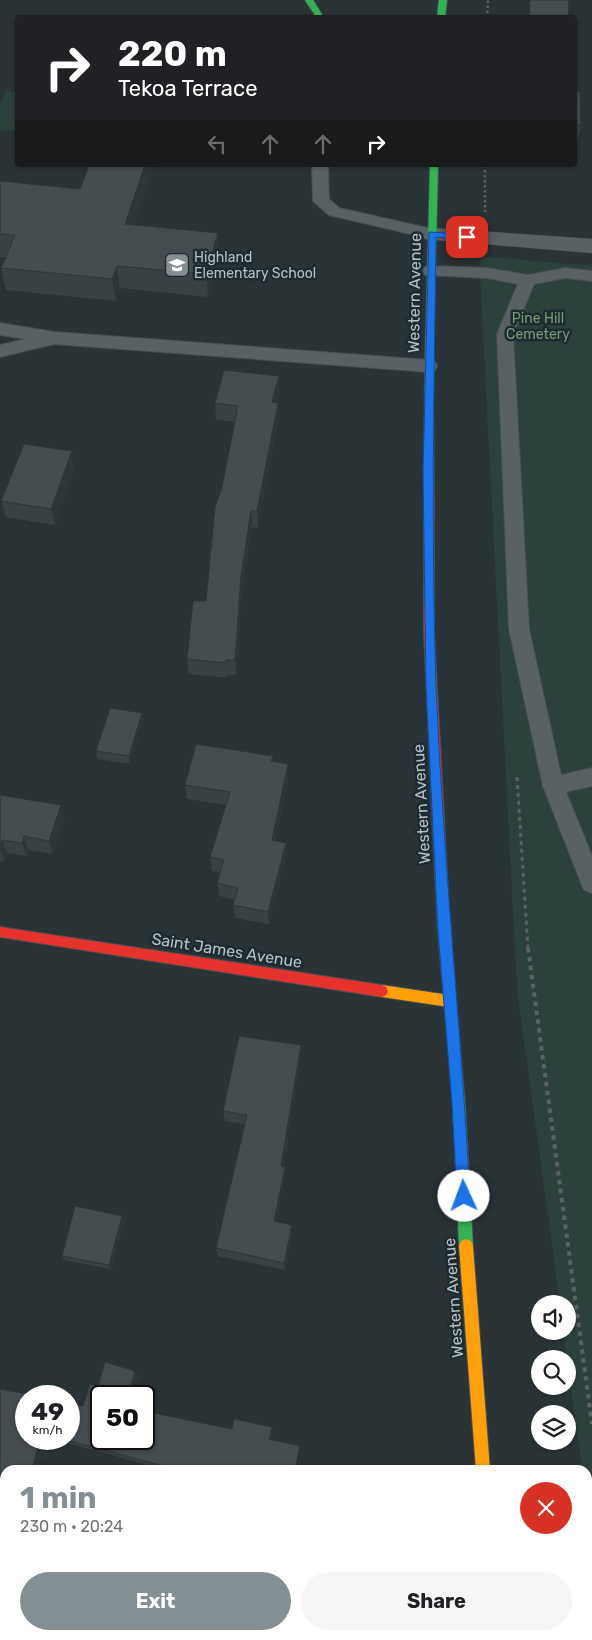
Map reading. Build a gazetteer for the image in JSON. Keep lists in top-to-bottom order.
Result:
{
  "streets": {
    "main road": ["Western Avenue", "Saint James Avenue"]
  },
  "crossings": [
    ["Western Avenue", "Saint James Avenue"]
  ],
  "parks": ["Pine Hill Cemetery"],
  "places": {
    "school or university": ["Highland Elementary School"]
  },
  "page": {
    "turn": ["220 m", "Tekoa Terrace"],
    "speed": "49 km/h",
    "limit": "50",
    "heading": ["1 min", "230 m · 20:24"],
    "buttons": ["Exit", "Share"]
  }
}
